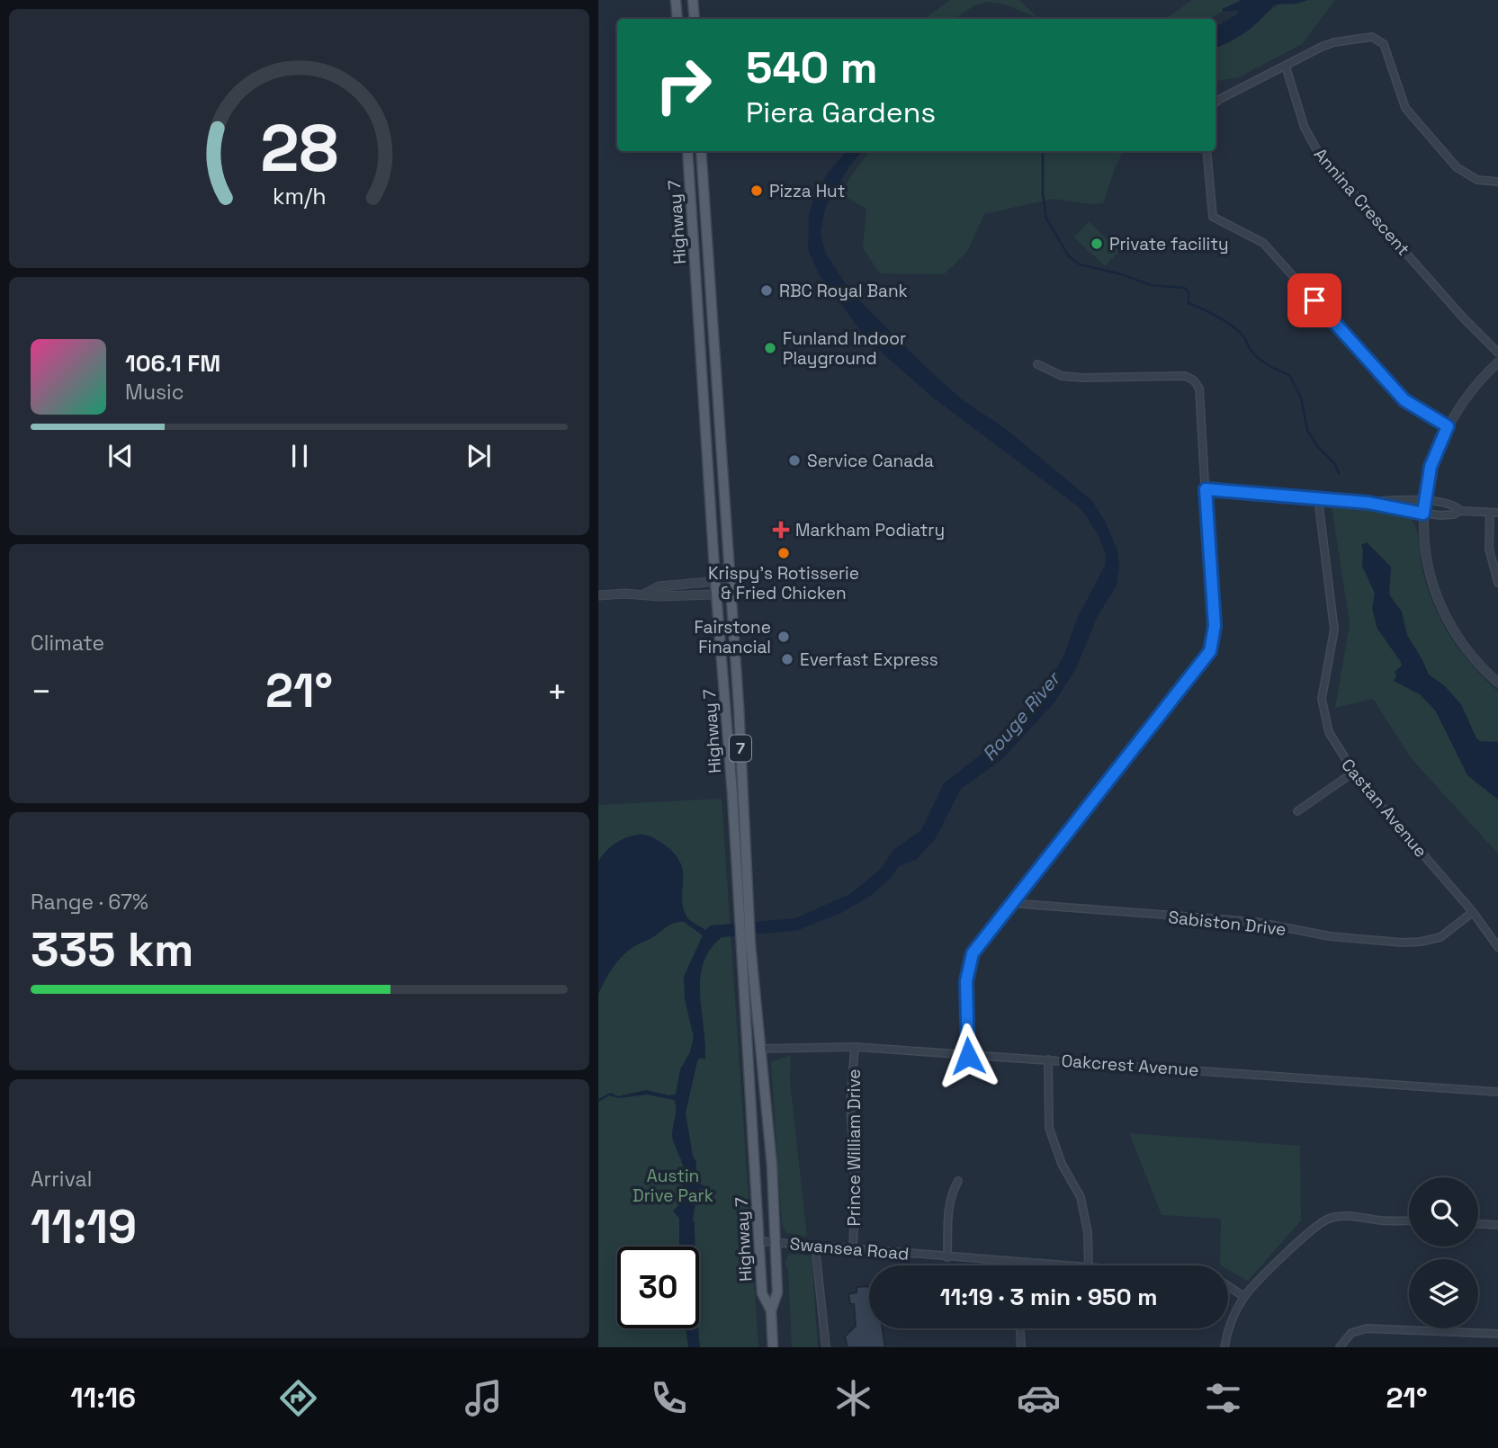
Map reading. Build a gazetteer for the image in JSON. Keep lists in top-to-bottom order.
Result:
{
  "streets": {
    "main road": ["Highway 7", "7"],
    "street": [
      "Annina Crescent",
      "Castan Avenue",
      "Sabiston Drive",
      "Oakcrest Avenue",
      "Prince William Drive",
      "Swansea Road"
    ]
  },
  "crossings": [
    ["Highway 7", "Oakcrest Avenue"],
    ["Highway 7", "Swansea Road"],
    ["Castan Avenue", "Sabiston Drive"],
    ["Oakcrest Avenue", "Prince William Drive"],
    ["Prince William Drive", "Swansea Road"]
  ],
  "water": ["Rouge River"],
  "parks": ["Austin Drive Park"],
  "places": {
    "other": [
      "Pizza Hut",
      "Private facility",
      "RBC Royal Bank",
      "Funland Indoor Playground",
      "Service Canada",
      "Krispy’s Rotisserie & Fried Chicken",
      "Fairstone Financial",
      "Everfast Express"
    ],
    "health": ["Markham Podiatry"]
  },
  "page": {
    "turn": ["540 m", "Piera Gardens"],
    "song": ["106.1 FM", "Music"],
    "tile": [
      "Climate",
      ["Range · 67%", "335 km"],
      ["Arrival", "11:19"]
    ],
    "heat": ["−", "21°", "+"],
    "limit": "30",
    "trip": "11:19 · 3 min · 950 m",
    "tabs": ["11:16", "21°"],
    "gauge": ["28", "km/h"]
  }
}
